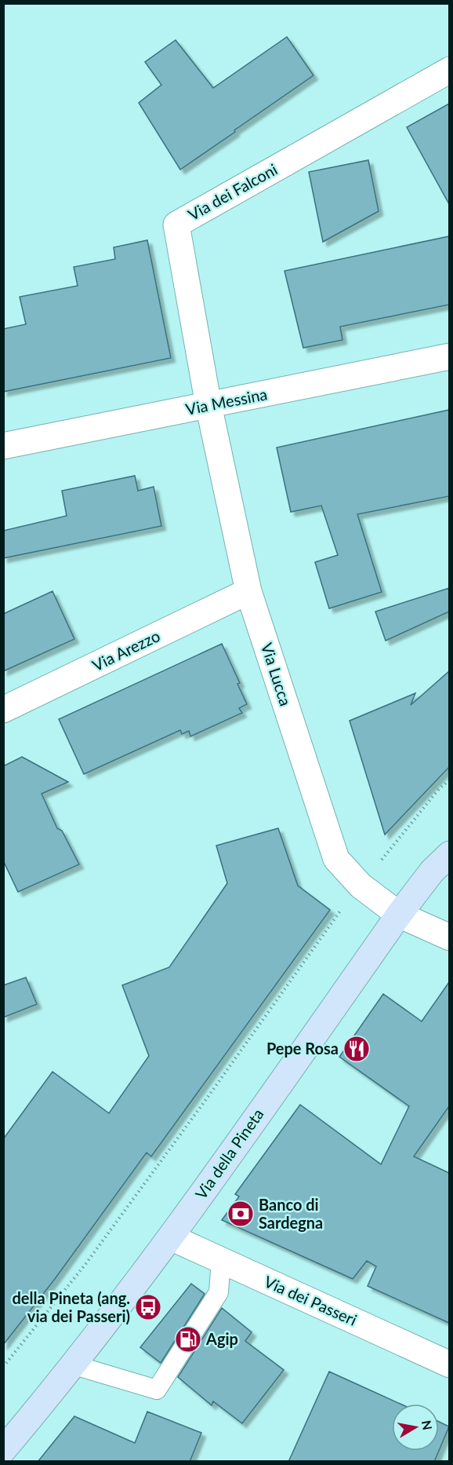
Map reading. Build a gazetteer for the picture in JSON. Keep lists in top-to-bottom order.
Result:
{
  "streets": {
    "street": [
      "Via dei Falconi",
      "Via Messina",
      "Via Arezzo",
      "Via Lucca",
      "Via della Pineta",
      "Via dei Passeri"
    ]
  },
  "crossings": [
    ["Via dei Falconi", "Via Messina"],
    ["Via dei Falconi", "Via Lucca"],
    ["Via Messina", "Via Lucca"],
    ["Via Arezzo", "Via Lucca"],
    ["Via Lucca", "Via della Pineta"],
    ["Via della Pineta", "Via dei Passeri"]
  ],
  "places": {
    "restaurant": ["Pepe Rosa"],
    "bank": ["Banco di Sardegna"],
    "bus stop": ["della Pineta (ang. via dei Passeri)"],
    "fuel station": ["Agip"]
  },
  "north": "right"
}
